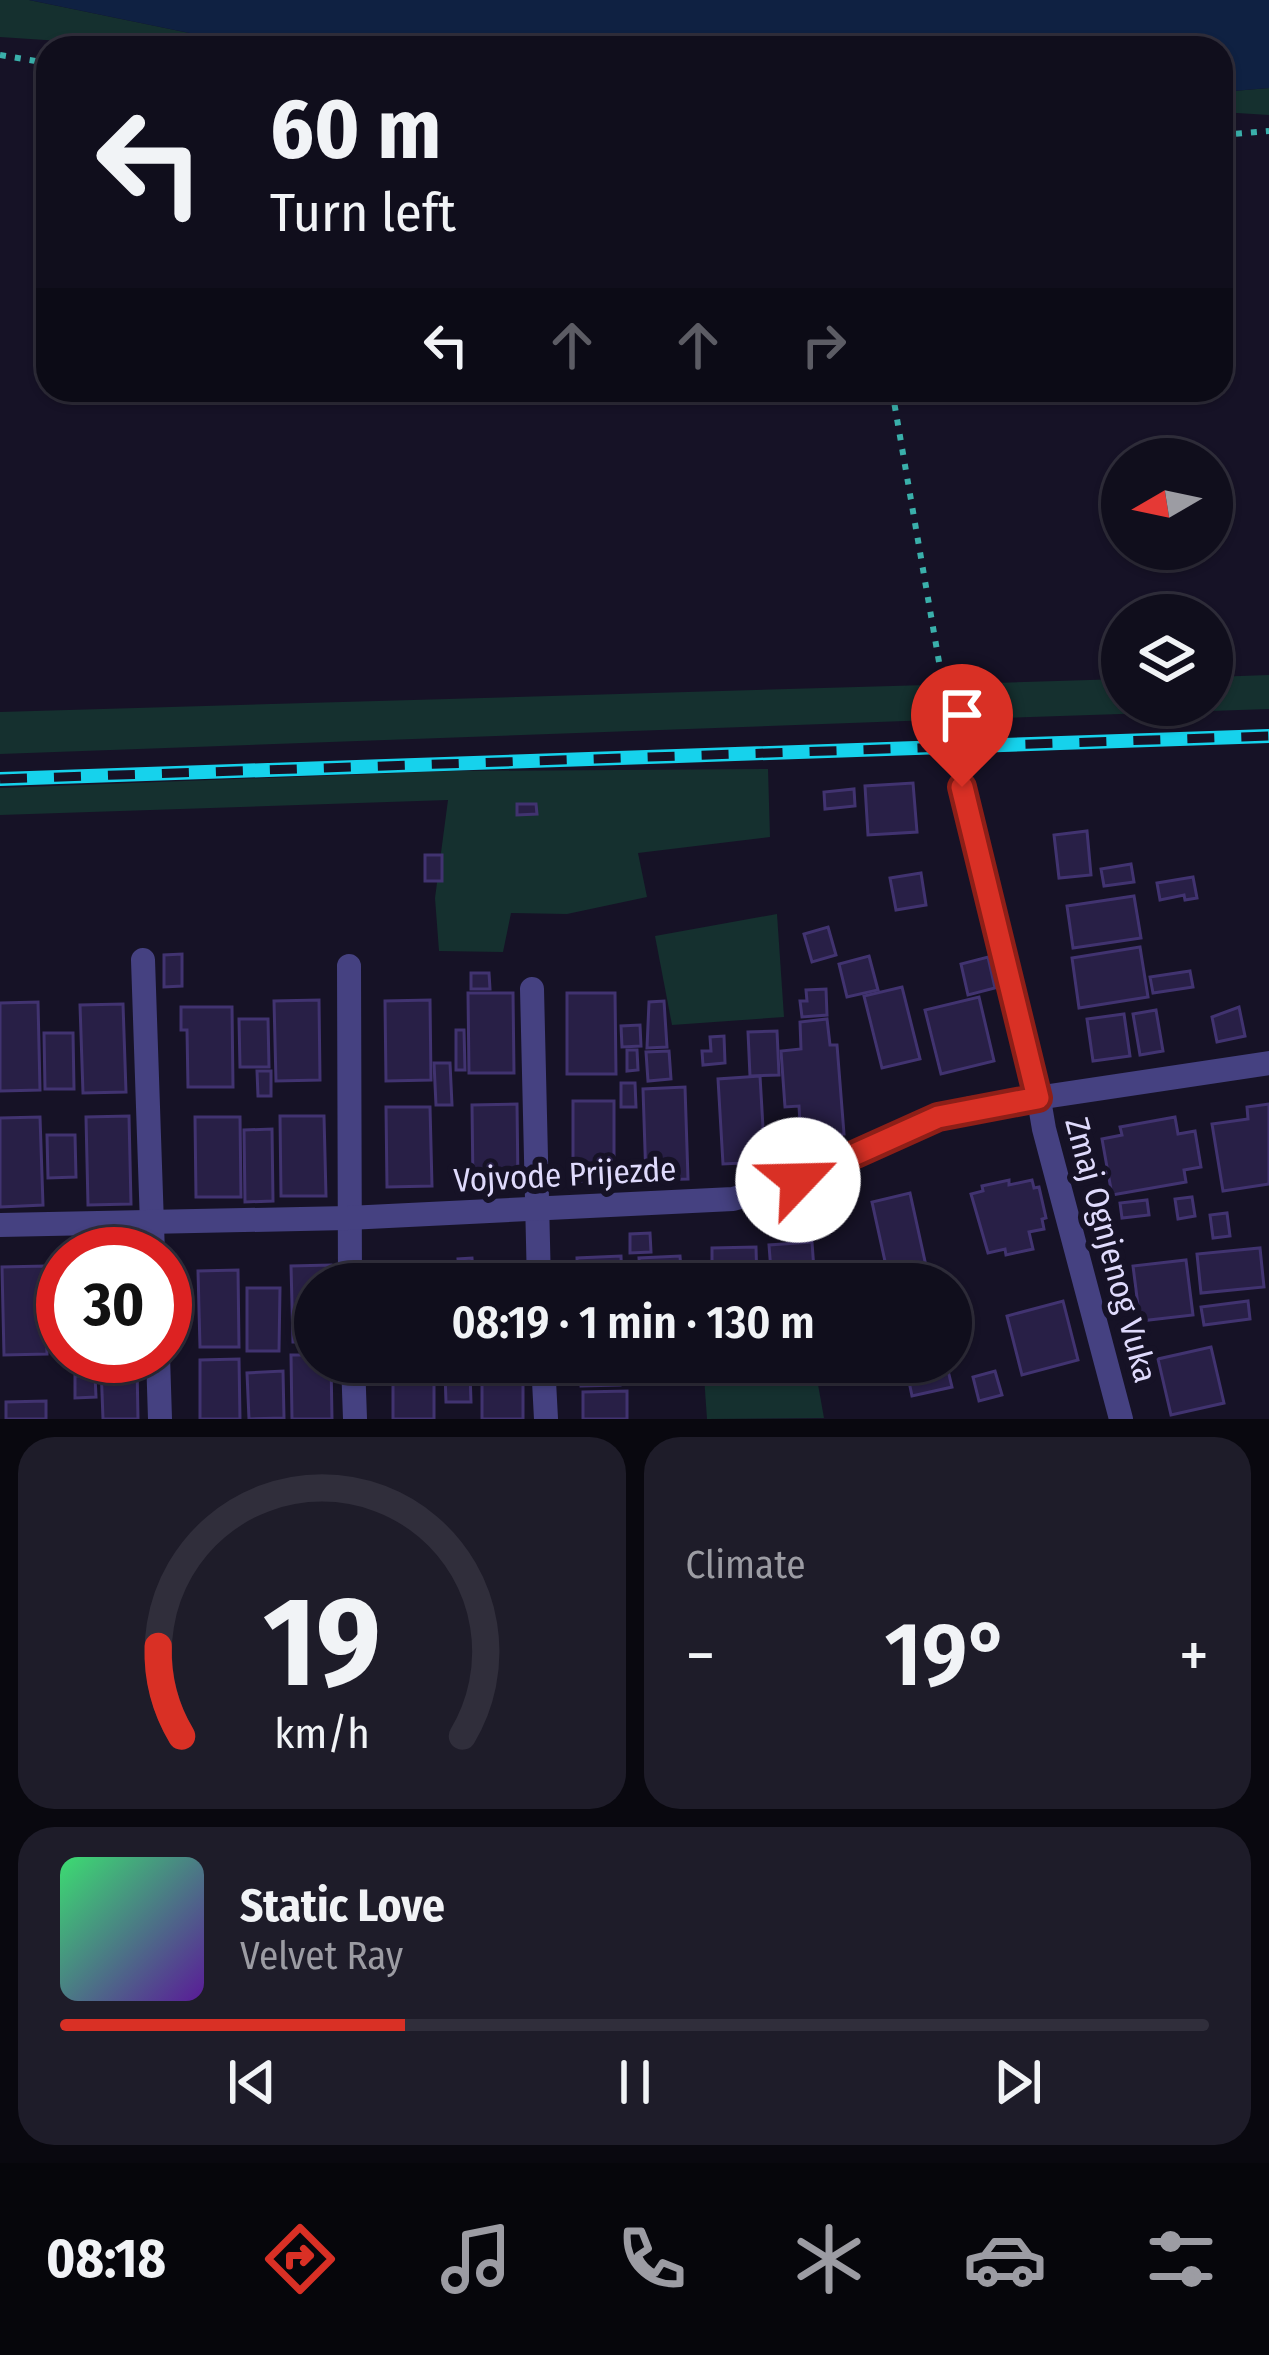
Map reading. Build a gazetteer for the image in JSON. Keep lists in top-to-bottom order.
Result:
{
  "streets": {
    "street": ["Vojvode Prijezde", "Zmaj Ognjenog Vuka"]
  },
  "crossings": [
    ["Vojvode Prijezde", "Zmaj Ognjenog Vuka"]
  ],
  "north": "left",
  "page": {
    "turn": ["60 m", "Turn left"],
    "limit": "30",
    "trip": "08:19 · 1 min · 130 m",
    "tile": "Climate",
    "heat": ["−", "19°", "+"],
    "song": ["Static Love", "Velvet Ray"],
    "tabs": "08:18",
    "gauge": ["19", "km/h"]
  }
}
